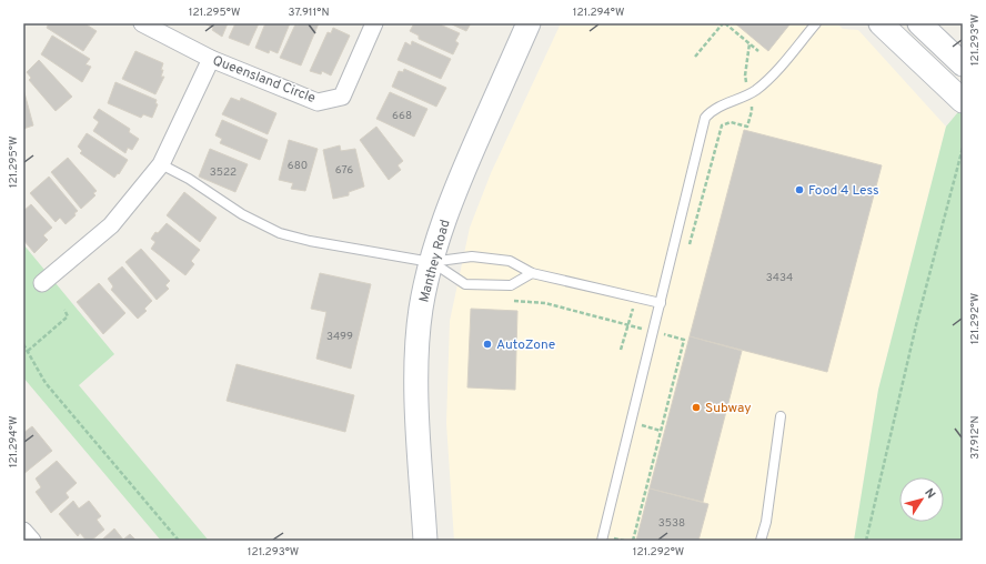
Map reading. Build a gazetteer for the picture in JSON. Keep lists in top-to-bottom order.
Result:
{
  "streets": {
    "street": ["Queensland Circle", "Manthey Road"]
  },
  "places": ["Food 4 Less", "AutoZone", "Subway"],
  "house_numbers": [
    "668",
    "680",
    "676",
    "3522",
    "3434",
    "3499",
    "3538"
  ],
  "north": "top right",
  "coordinates": [
    "121.295°W",
    "37.911°N",
    "121.294°W",
    "121.293°W",
    "121.292°W",
    "37.912°N"
  ]
}
